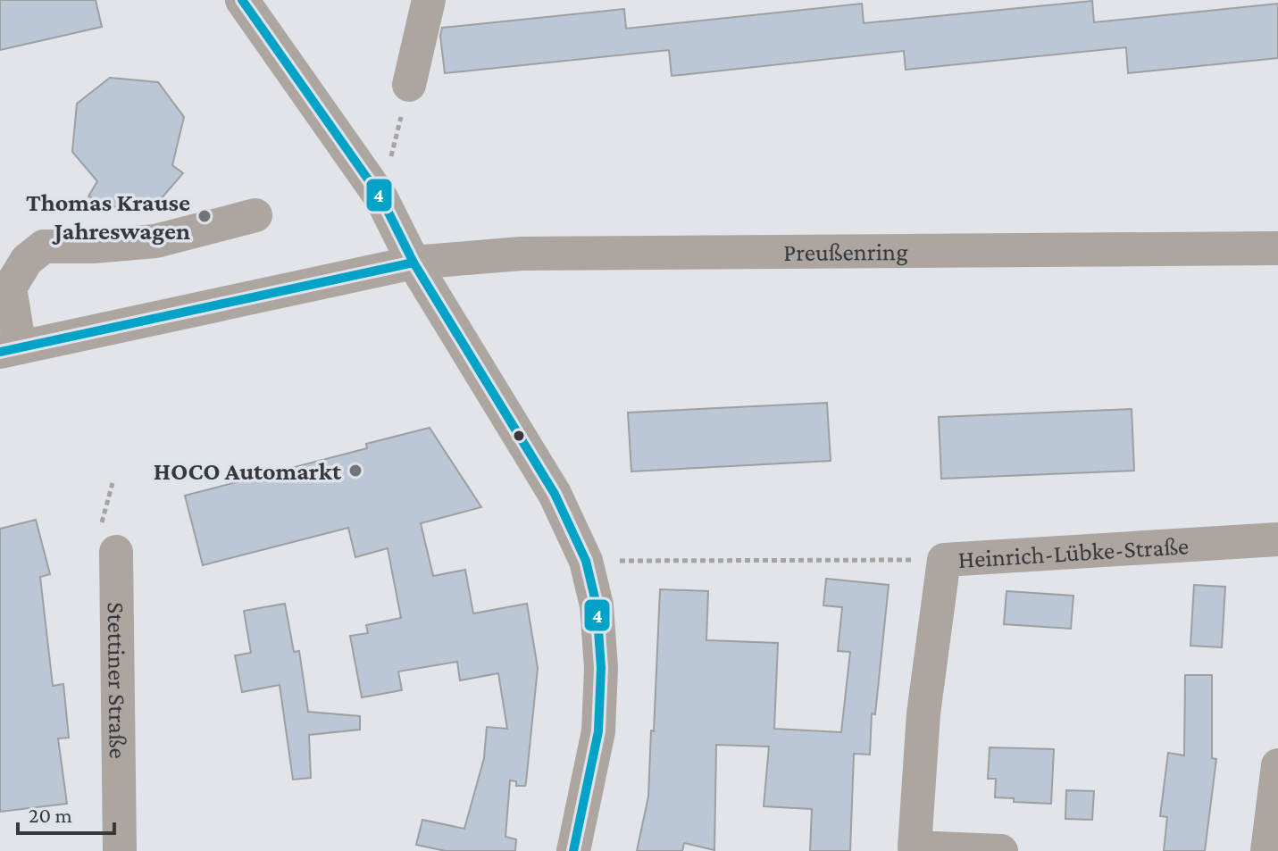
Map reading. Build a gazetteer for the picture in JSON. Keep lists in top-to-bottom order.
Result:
{
  "streets": {
    "street": ["Preußenring", "Heinrich-Lübke-Straße", "Stettiner Straße"]
  },
  "places": ["Thomas Krause Jahreswagen", "HOCO Automarkt"],
  "lines": ["transit line 4"],
  "scale_bar": "20 m"
}
